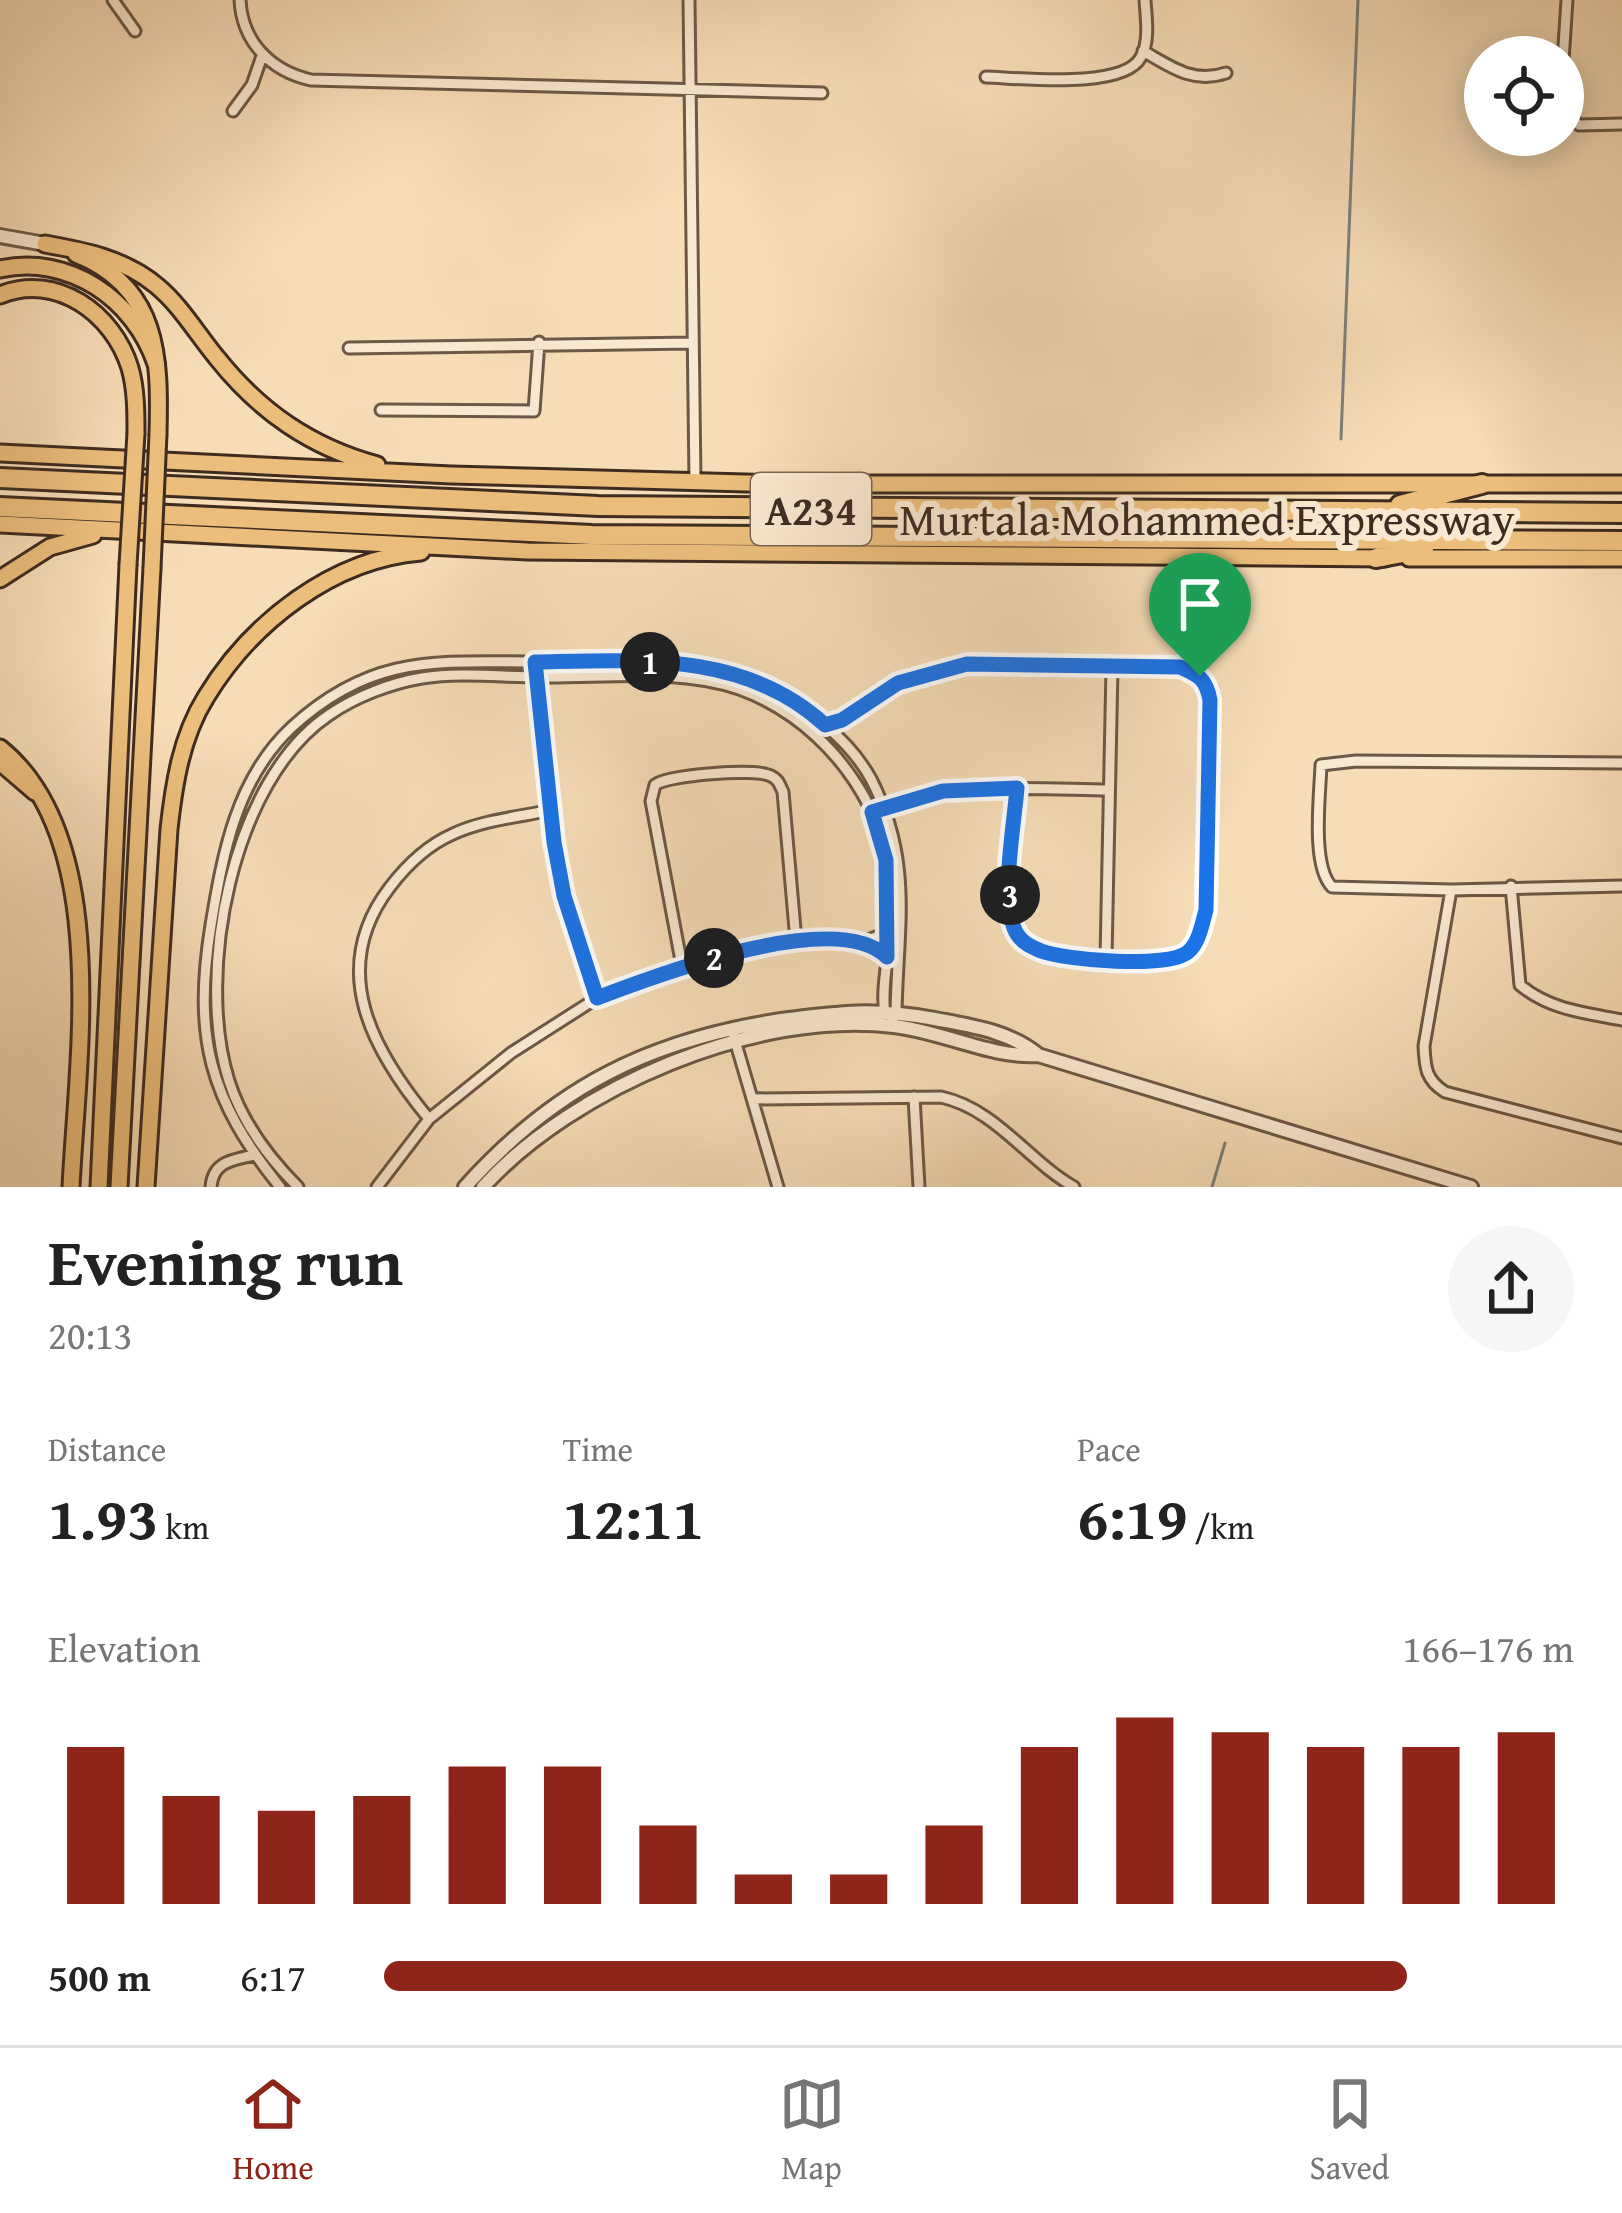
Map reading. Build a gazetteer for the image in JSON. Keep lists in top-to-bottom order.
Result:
{
  "streets": {
    "highway": ["A234", "Murtala Mohammed Expressway"]
  },
  "page": {
    "pins": ["1", "3", "2"],
    "heading": ["Evening run", "20:13"],
    "stats": [
      ["Distance", "1.93 km"],
      ["Time", "12:11"],
      ["Pace", "6:19 /km"]
    ],
    "chart": ["Elevation", "166–176 m"],
    "list": [
      {
        "name": "500 m",
        "note": "6:17"
      }
    ],
    "tabs": ["Home", "Map", "Saved"]
  }
}
